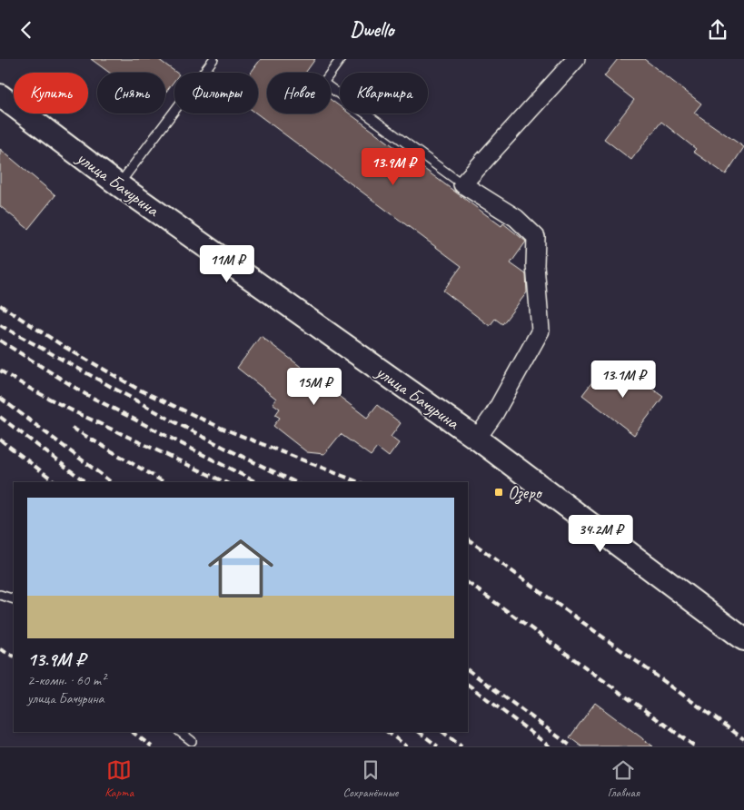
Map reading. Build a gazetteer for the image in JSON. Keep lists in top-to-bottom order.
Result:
{
  "streets": {
    "street": ["улица Бачурина"]
  },
  "places": {
    "transit": ["Озеро"]
  },
  "page": {
    "header": "Dwello",
    "chip": [
      "Купить",
      "Снять",
      "Фильтры",
      "Новое",
      "Квартира"
    ],
    "price": [
      "13.9M ₽",
      "11M ₽",
      "13.1M ₽",
      "15M ₽",
      "34.2M ₽"
    ],
    "list": [
      {
        "name": "13.9M ₽",
        "note": "2-комн. · 60 m² · улица Бачурина"
      }
    ],
    "tabs": ["Карта", "Сохранённые", "Главная"]
  }
}
